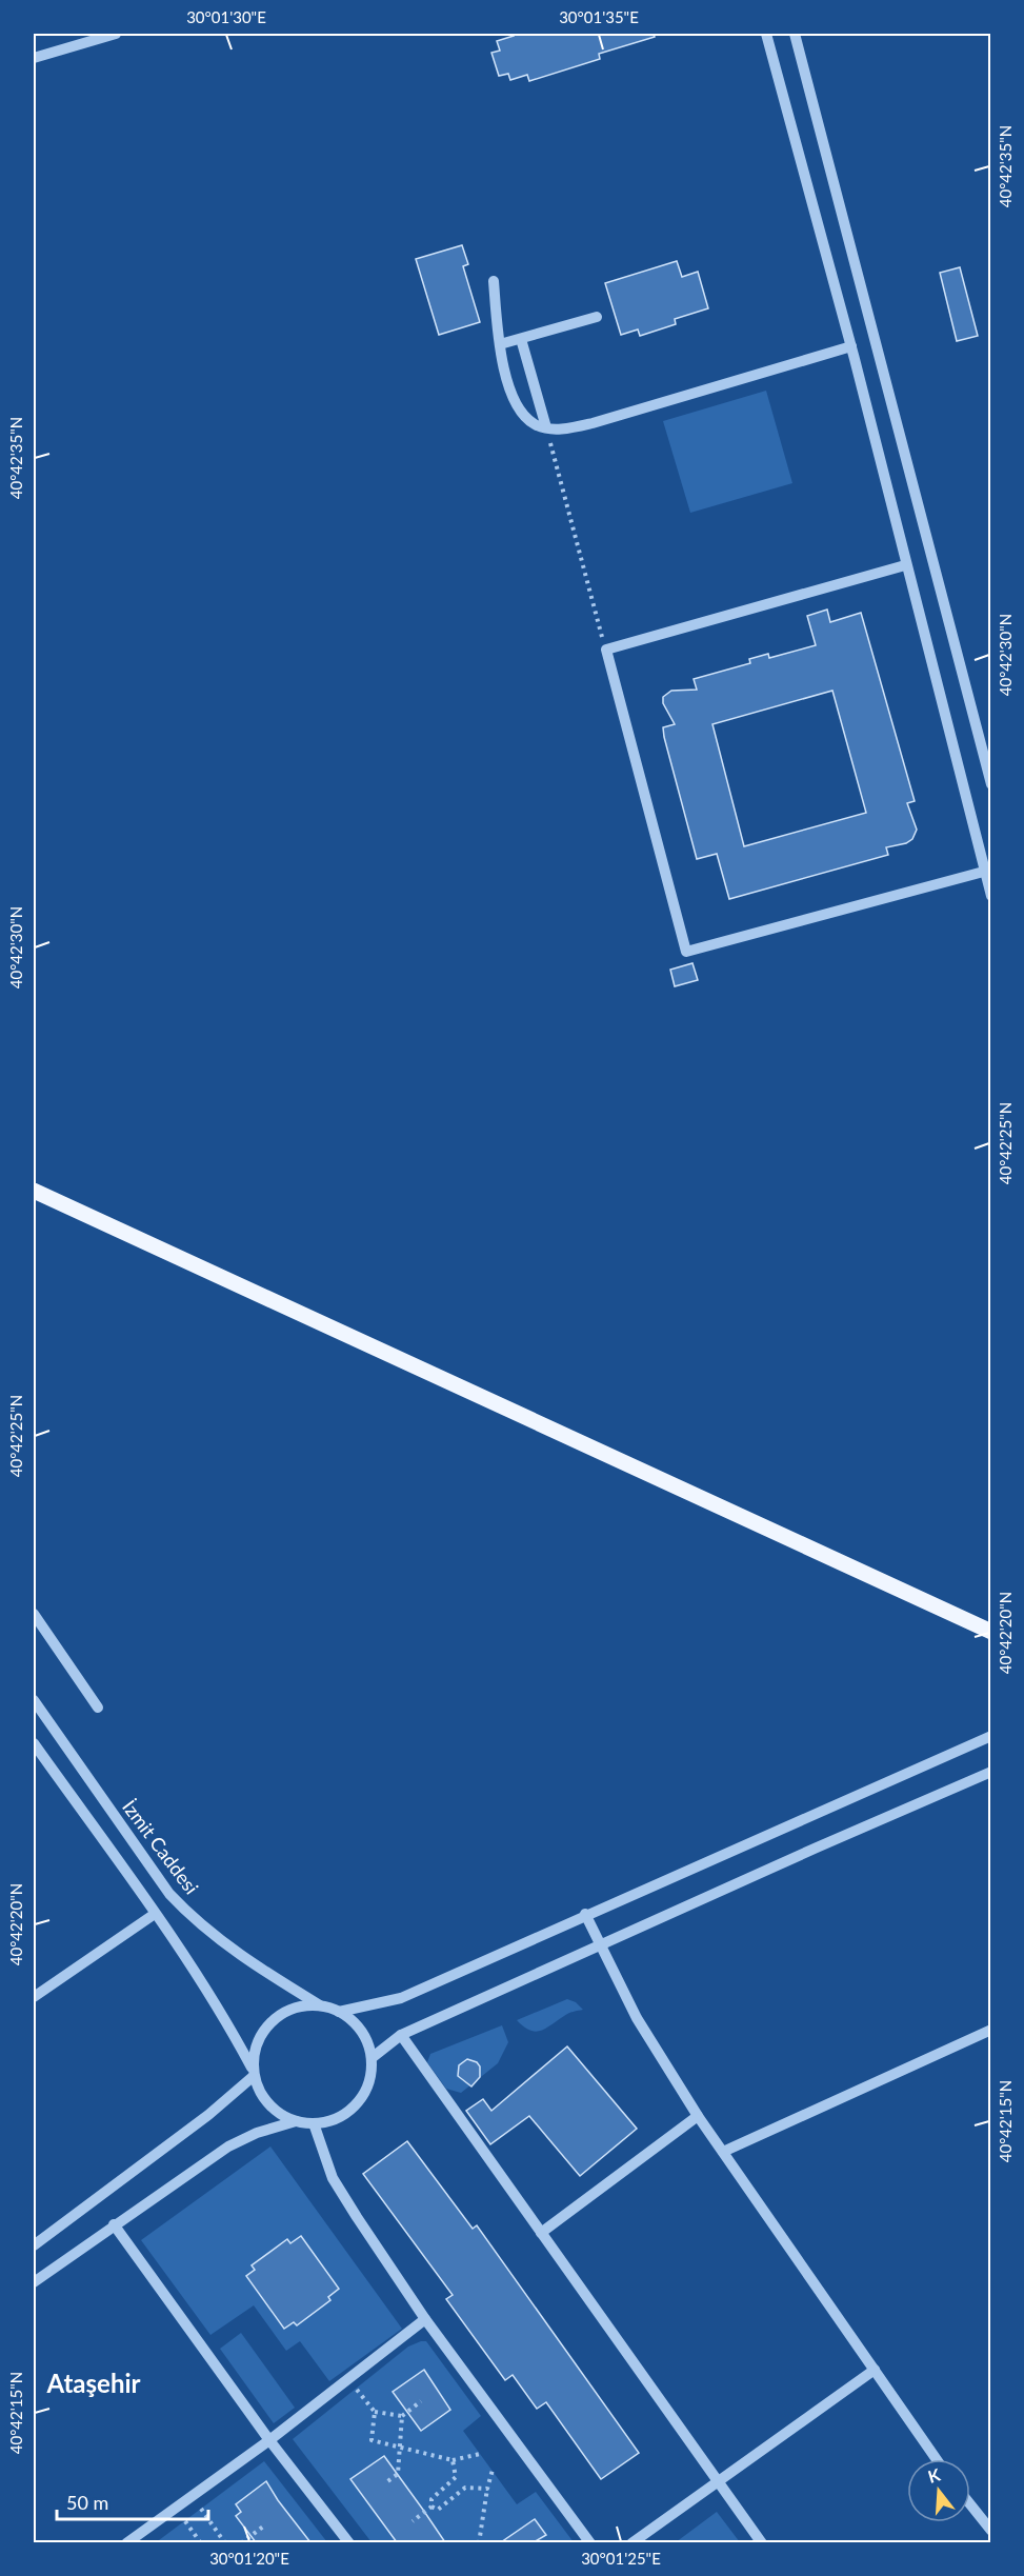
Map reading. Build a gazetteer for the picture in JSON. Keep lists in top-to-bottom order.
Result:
{
  "streets": {
    "street": ["İzmit Caddesi"]
  },
  "districts": ["Ataşehir"],
  "scale_bar": "50 m",
  "north": "top",
  "coordinates": [
    "30°01'30\"E",
    "30°01'35\"E",
    "40°42'35\"N",
    "40°42'30\"N",
    "40°42'25\"N",
    "40°42'20\"N",
    "40°42'15\"N",
    "30°01'20\"E",
    "30°01'25\"E"
  ]
}
